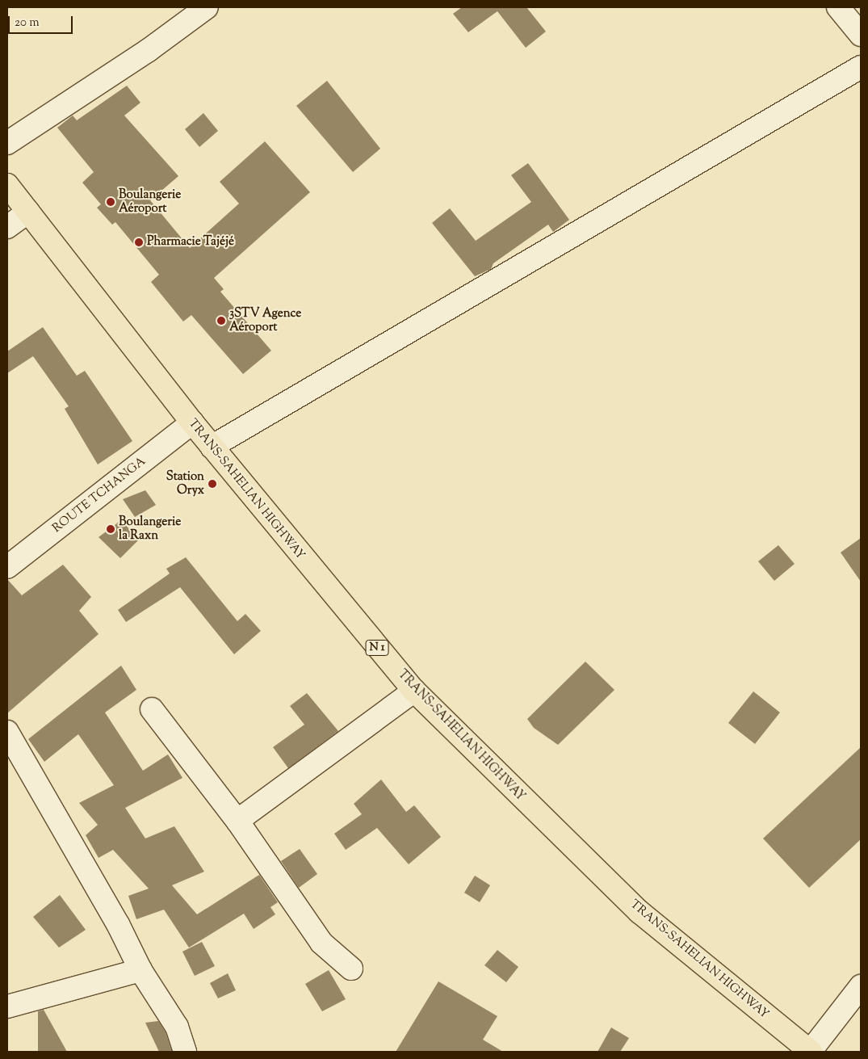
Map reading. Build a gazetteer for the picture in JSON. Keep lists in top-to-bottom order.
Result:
{
  "streets": {
    "highway": ["TRANS-SAHELIAN HIGHWAY", "N 1"],
    "street": ["ROUTE TCHANGA"]
  },
  "crossings": [
    ["TRANS-SAHELIAN HIGHWAY", "ROUTE TCHANGA"]
  ],
  "places": [
    "Boulangerie Aéroport",
    "Pharmacie Tajéjé",
    "3STV Agence Aéroport",
    "Station Oryx",
    "Boulangerie la Raxn"
  ],
  "scale_bar": "20 m"
}
